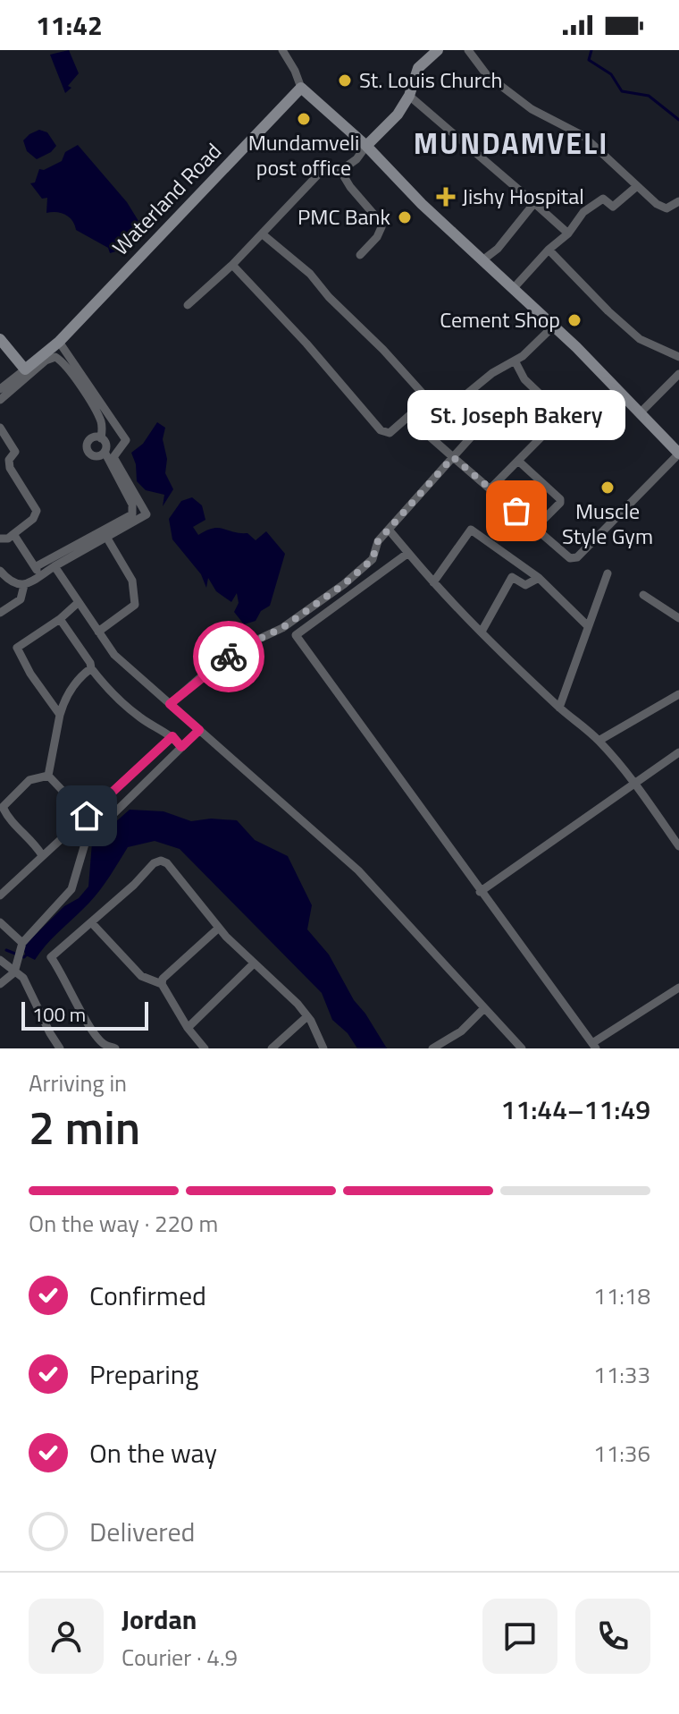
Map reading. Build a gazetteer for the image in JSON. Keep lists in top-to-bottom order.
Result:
{
  "streets": {
    "main road": ["Waterland Road"]
  },
  "districts": ["MUNDAMVELI"],
  "places": {
    "other": [
      "St. Louis Church",
      "Mundamveli post office",
      "PMC Bank",
      "Cement Shop",
      "Muscle Style Gym",
      "St. Joseph Bakery"
    ],
    "health": ["Jishy Hospital"]
  },
  "scale_bar": "100 m",
  "page": {
    "status": "11:42",
    "bubble": "St. Joseph Bakery",
    "scale": "100 m",
    "heading": ["2 min", "Arriving in", "11:44–11:49"],
    "panel": ["Jordan", "Courier · 4.9"],
    "bar": "On the way · 220 m",
    "list": [
      ["Confirmed", "11:18"],
      ["Preparing", "11:33"],
      ["On the way", "11:36"],
      "Delivered"
    ]
  }
}
